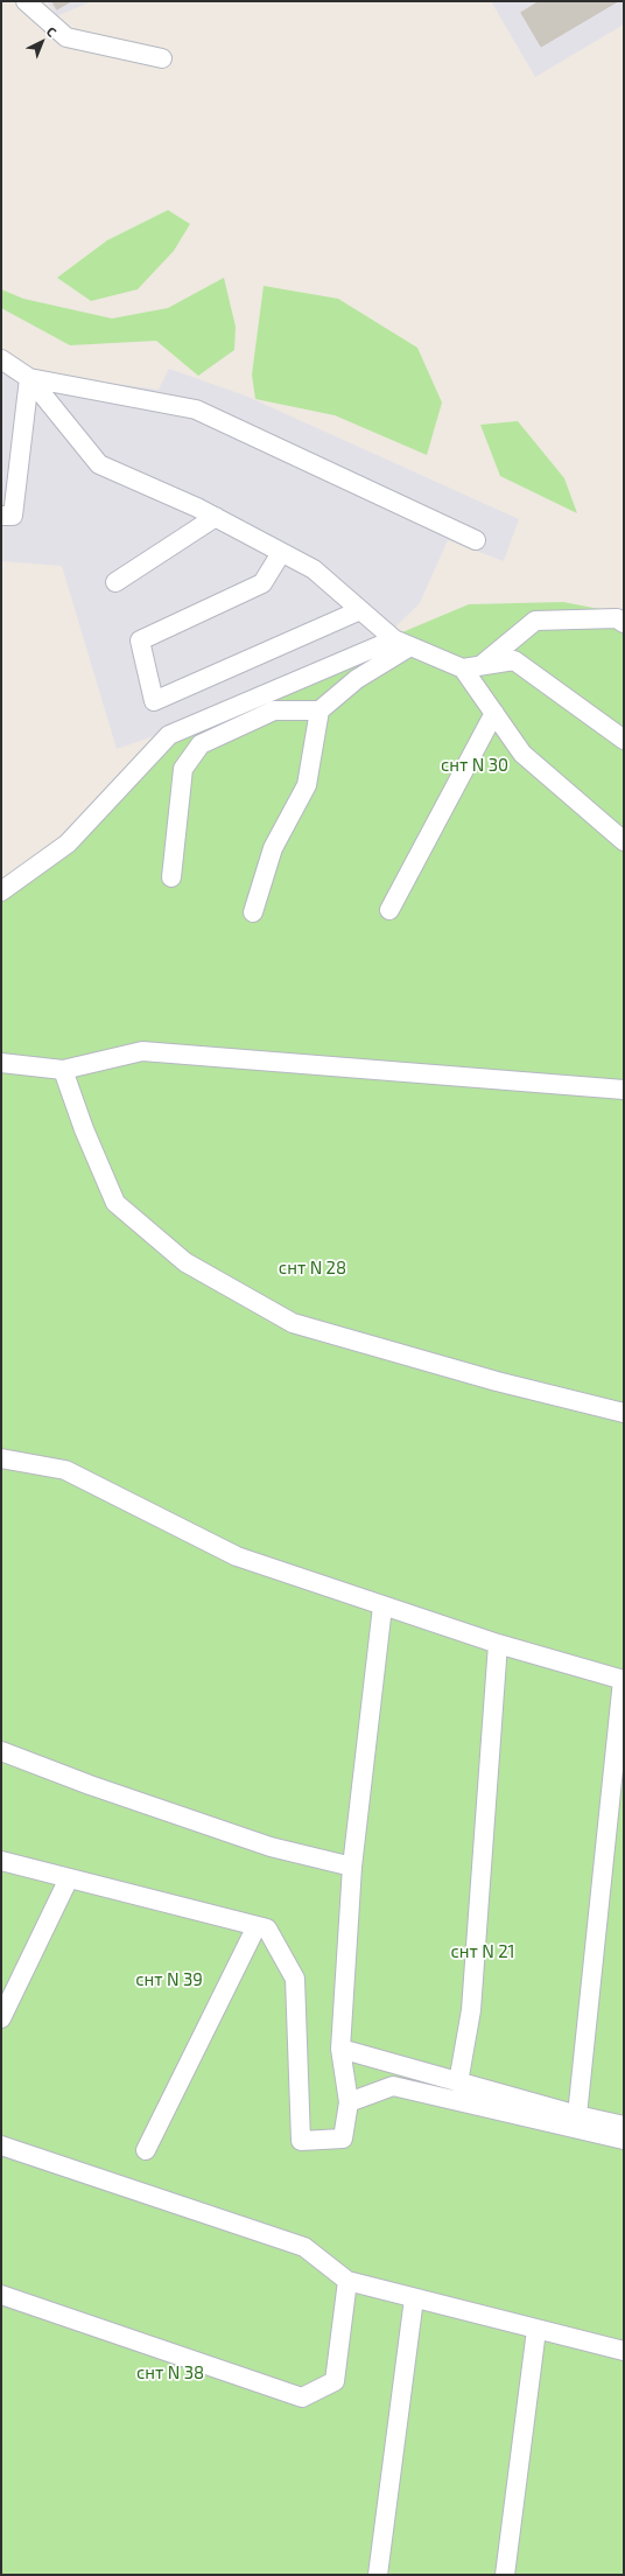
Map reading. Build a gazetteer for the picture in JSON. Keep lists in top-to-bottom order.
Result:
{
  "parks": [
    "снт N 30",
    "снт N 28",
    "снт N 21",
    "снт N 39",
    "снт N 38"
  ],
  "north": "top right"
}
